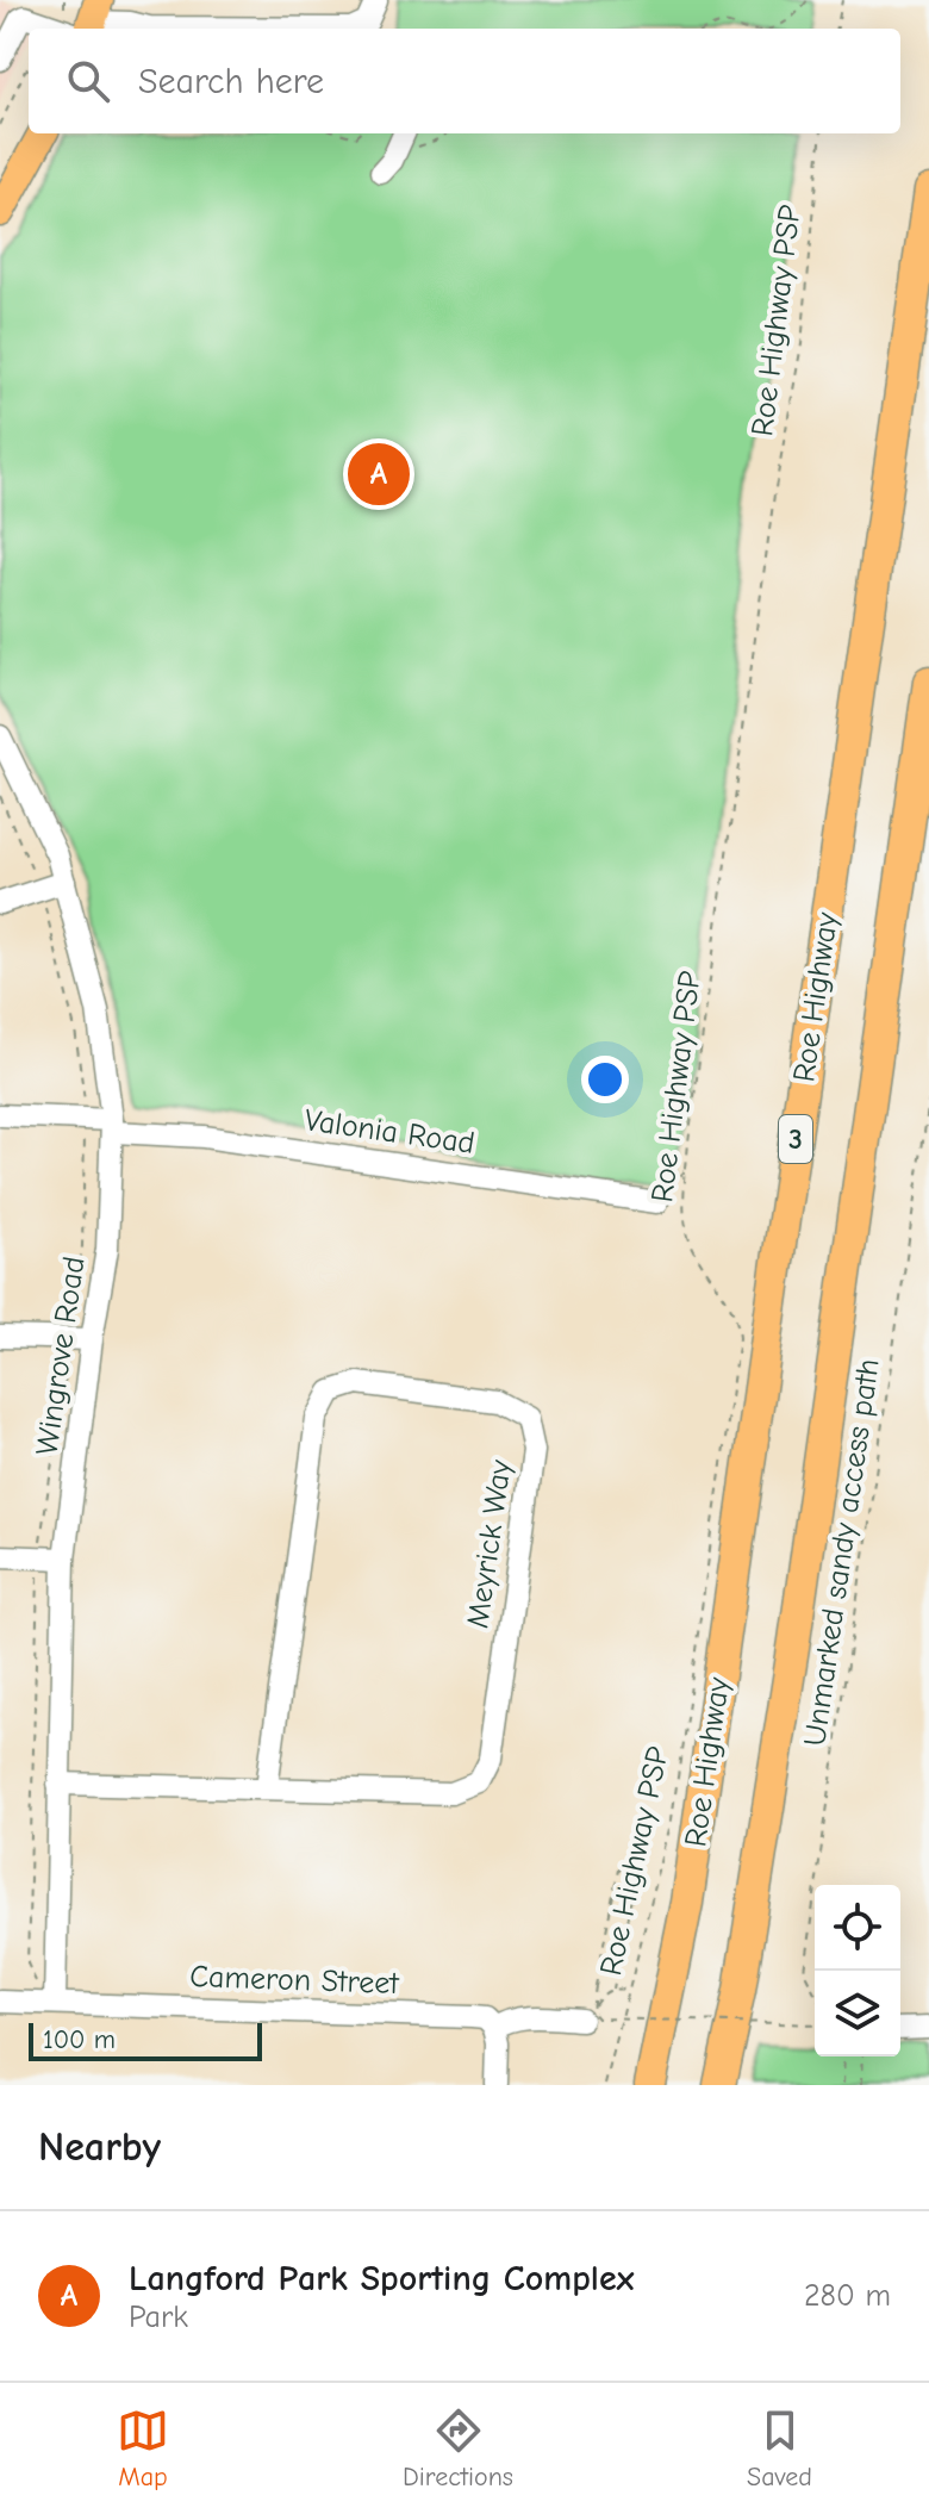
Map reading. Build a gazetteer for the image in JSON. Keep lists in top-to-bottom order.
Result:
{
  "streets": {
    "highway": ["Roe Highway", "3"],
    "street": [
      "Valonia Road",
      "Wingrove Road",
      "Meyrick Way",
      "Cameron Street"
    ],
    "path": ["Roe Highway PSP", "Unmarked sandy access path"]
  },
  "crossings": [
    ["Valonia Road", "Wingrove Road"],
    ["Wingrove Road", "Meyrick Way"],
    ["Wingrove Road", "Cameron Street"]
  ],
  "scale_bar": "100 m",
  "page": {
    "search": "Search here",
    "pins": "A",
    "scale": "100 m",
    "heading": "Nearby",
    "list": [
      {
        "mark": "A",
        "name": "Langford Park Sporting Complex",
        "note": "Park",
        "value": "280 m"
      }
    ],
    "nav": ["Map", "Directions", "Saved"]
  }
}
